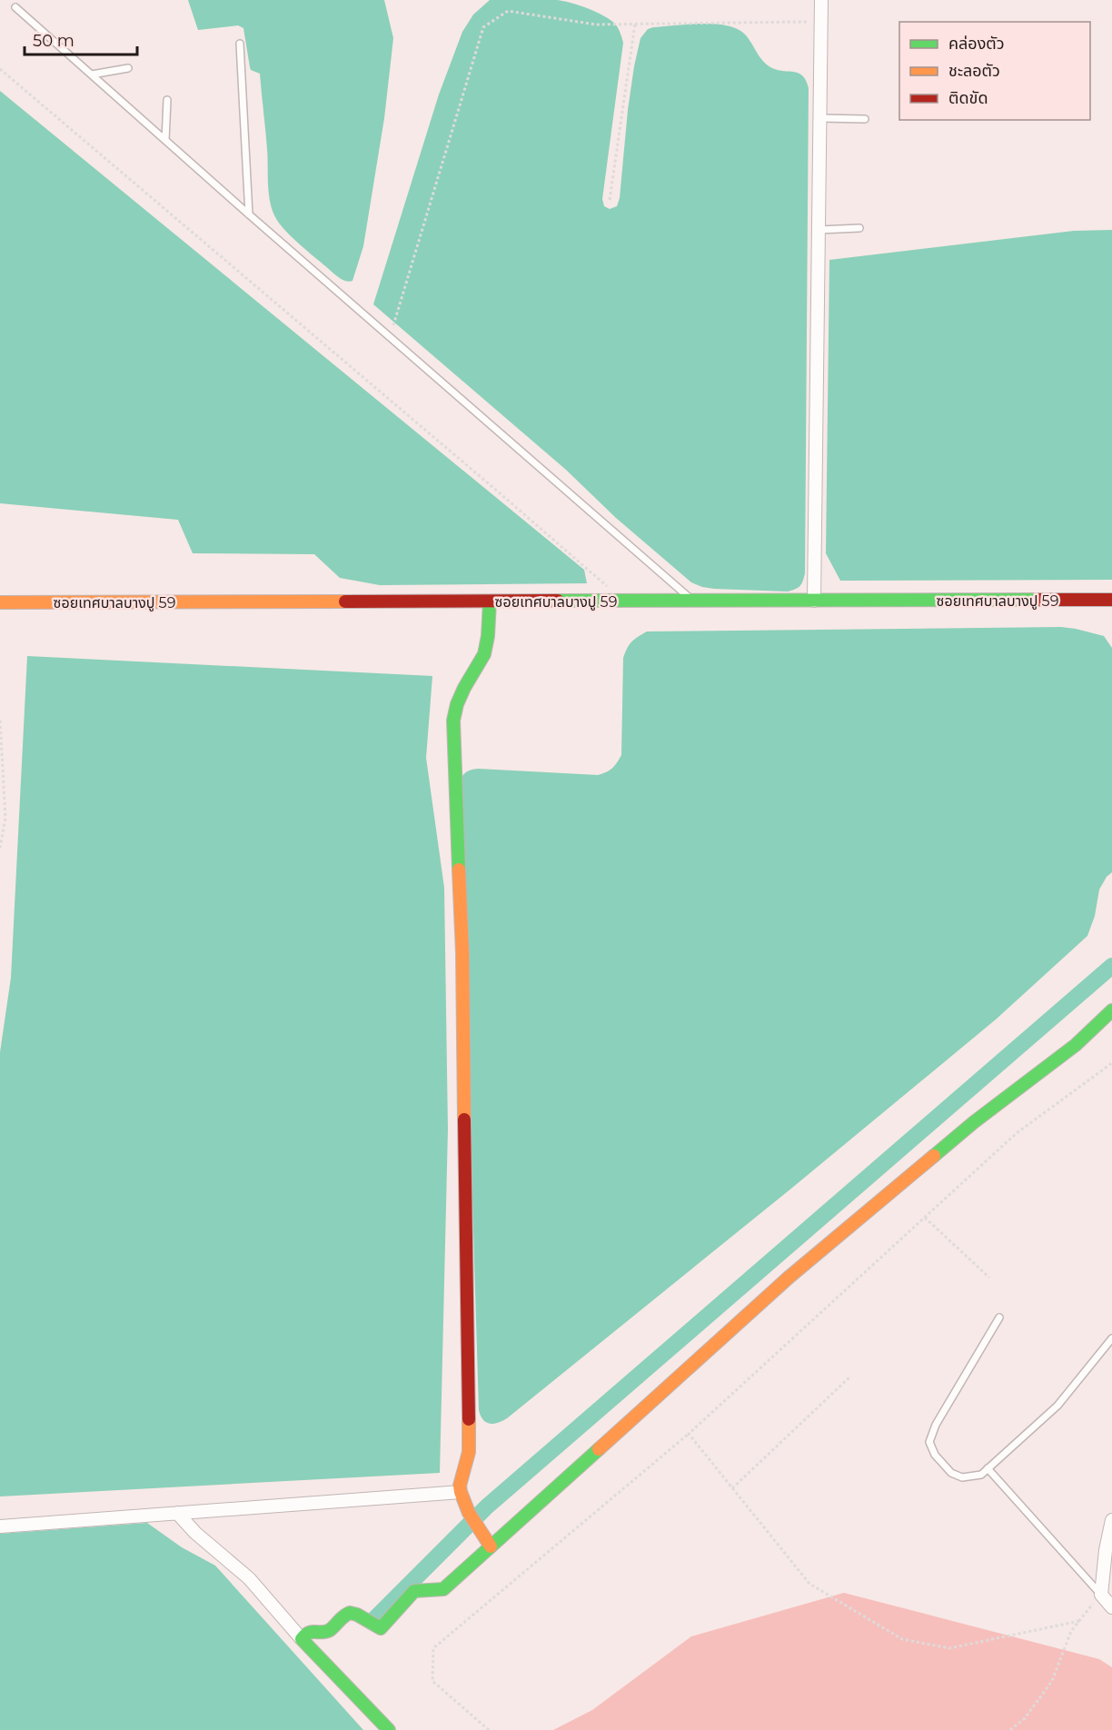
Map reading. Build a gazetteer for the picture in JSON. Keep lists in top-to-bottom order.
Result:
{
  "streets": {
    "street": ["ซอยเทศบาลบางปู 59"]
  },
  "legend": ["คล่องตัว", "ชะลอตัว", "ติดขัด"],
  "scale_bar": "50 m"
}
